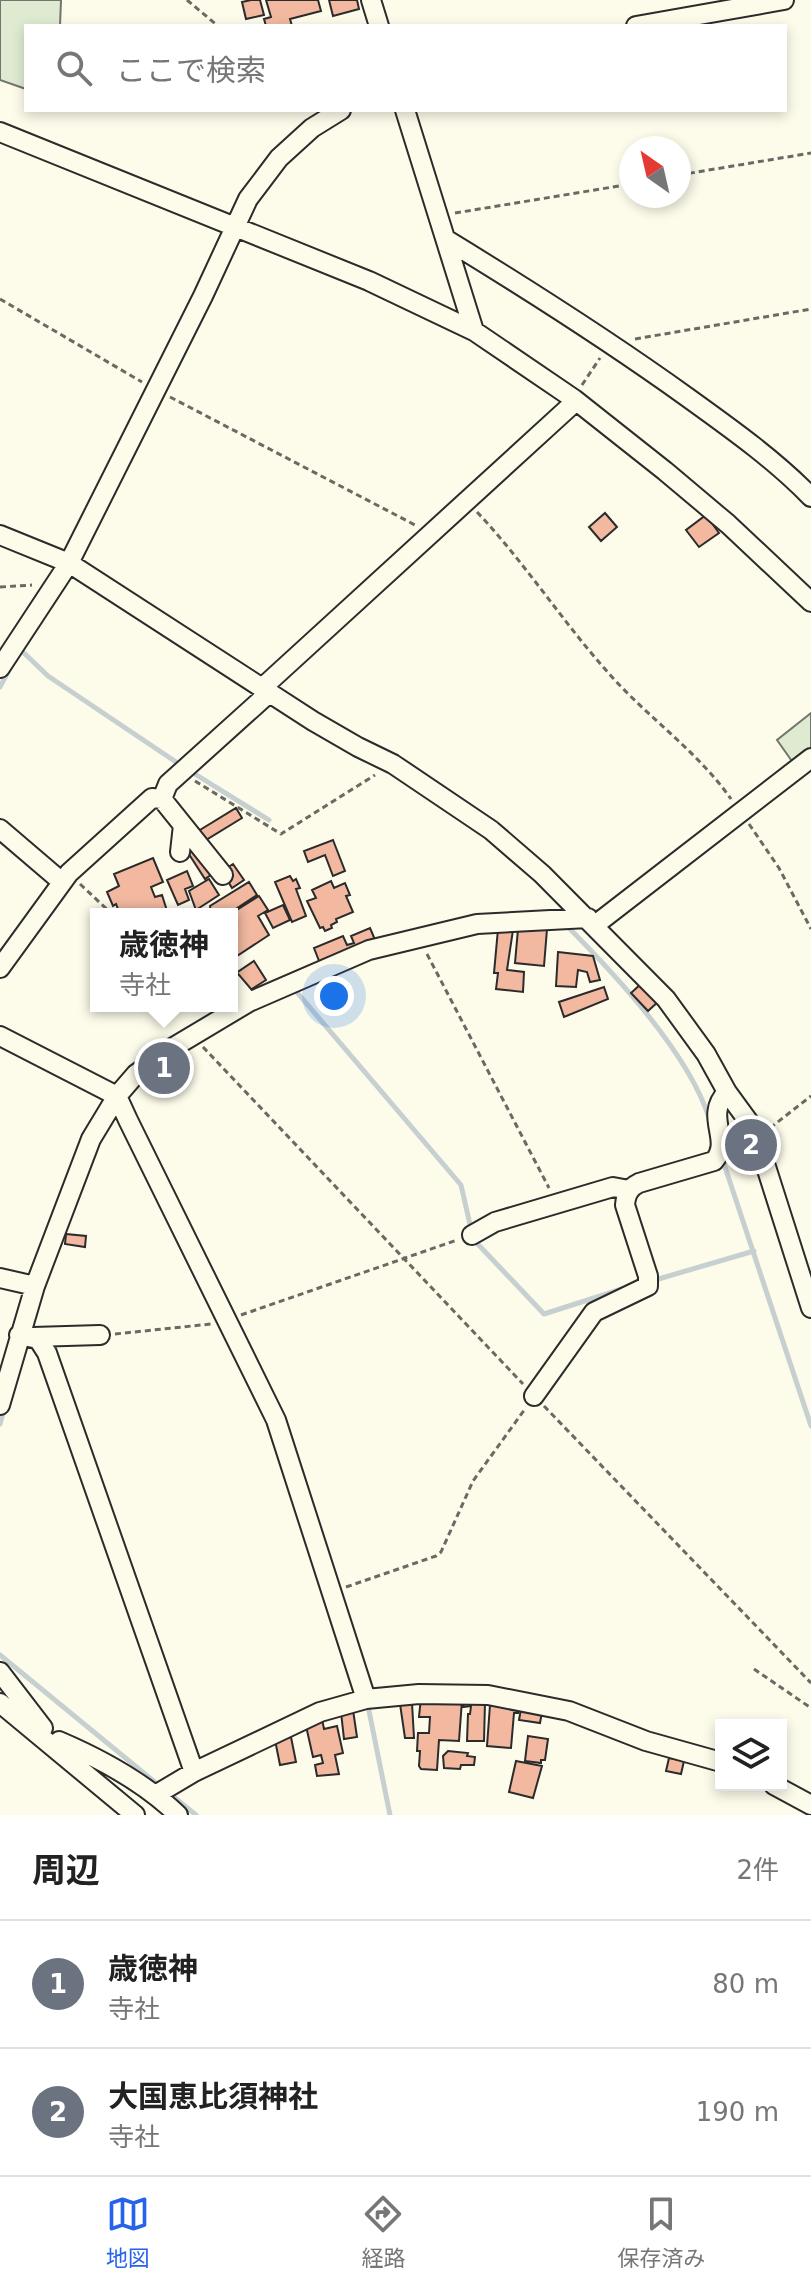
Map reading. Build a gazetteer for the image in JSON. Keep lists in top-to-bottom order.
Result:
{
  "north": "top left",
  "page": {
    "search": "ここで検索",
    "popup": ["歳徳神", "寺社"],
    "pins": ["1", "2"],
    "heading": ["周辺", "2件"],
    "list": [
      {
        "mark": "1",
        "name": "歳徳神",
        "note": "寺社",
        "value": "80 m"
      },
      {
        "mark": "2",
        "name": "大国恵比須神社",
        "note": "寺社",
        "value": "190 m"
      }
    ],
    "nav": ["地図", "経路", "保存済み"]
  }
}
